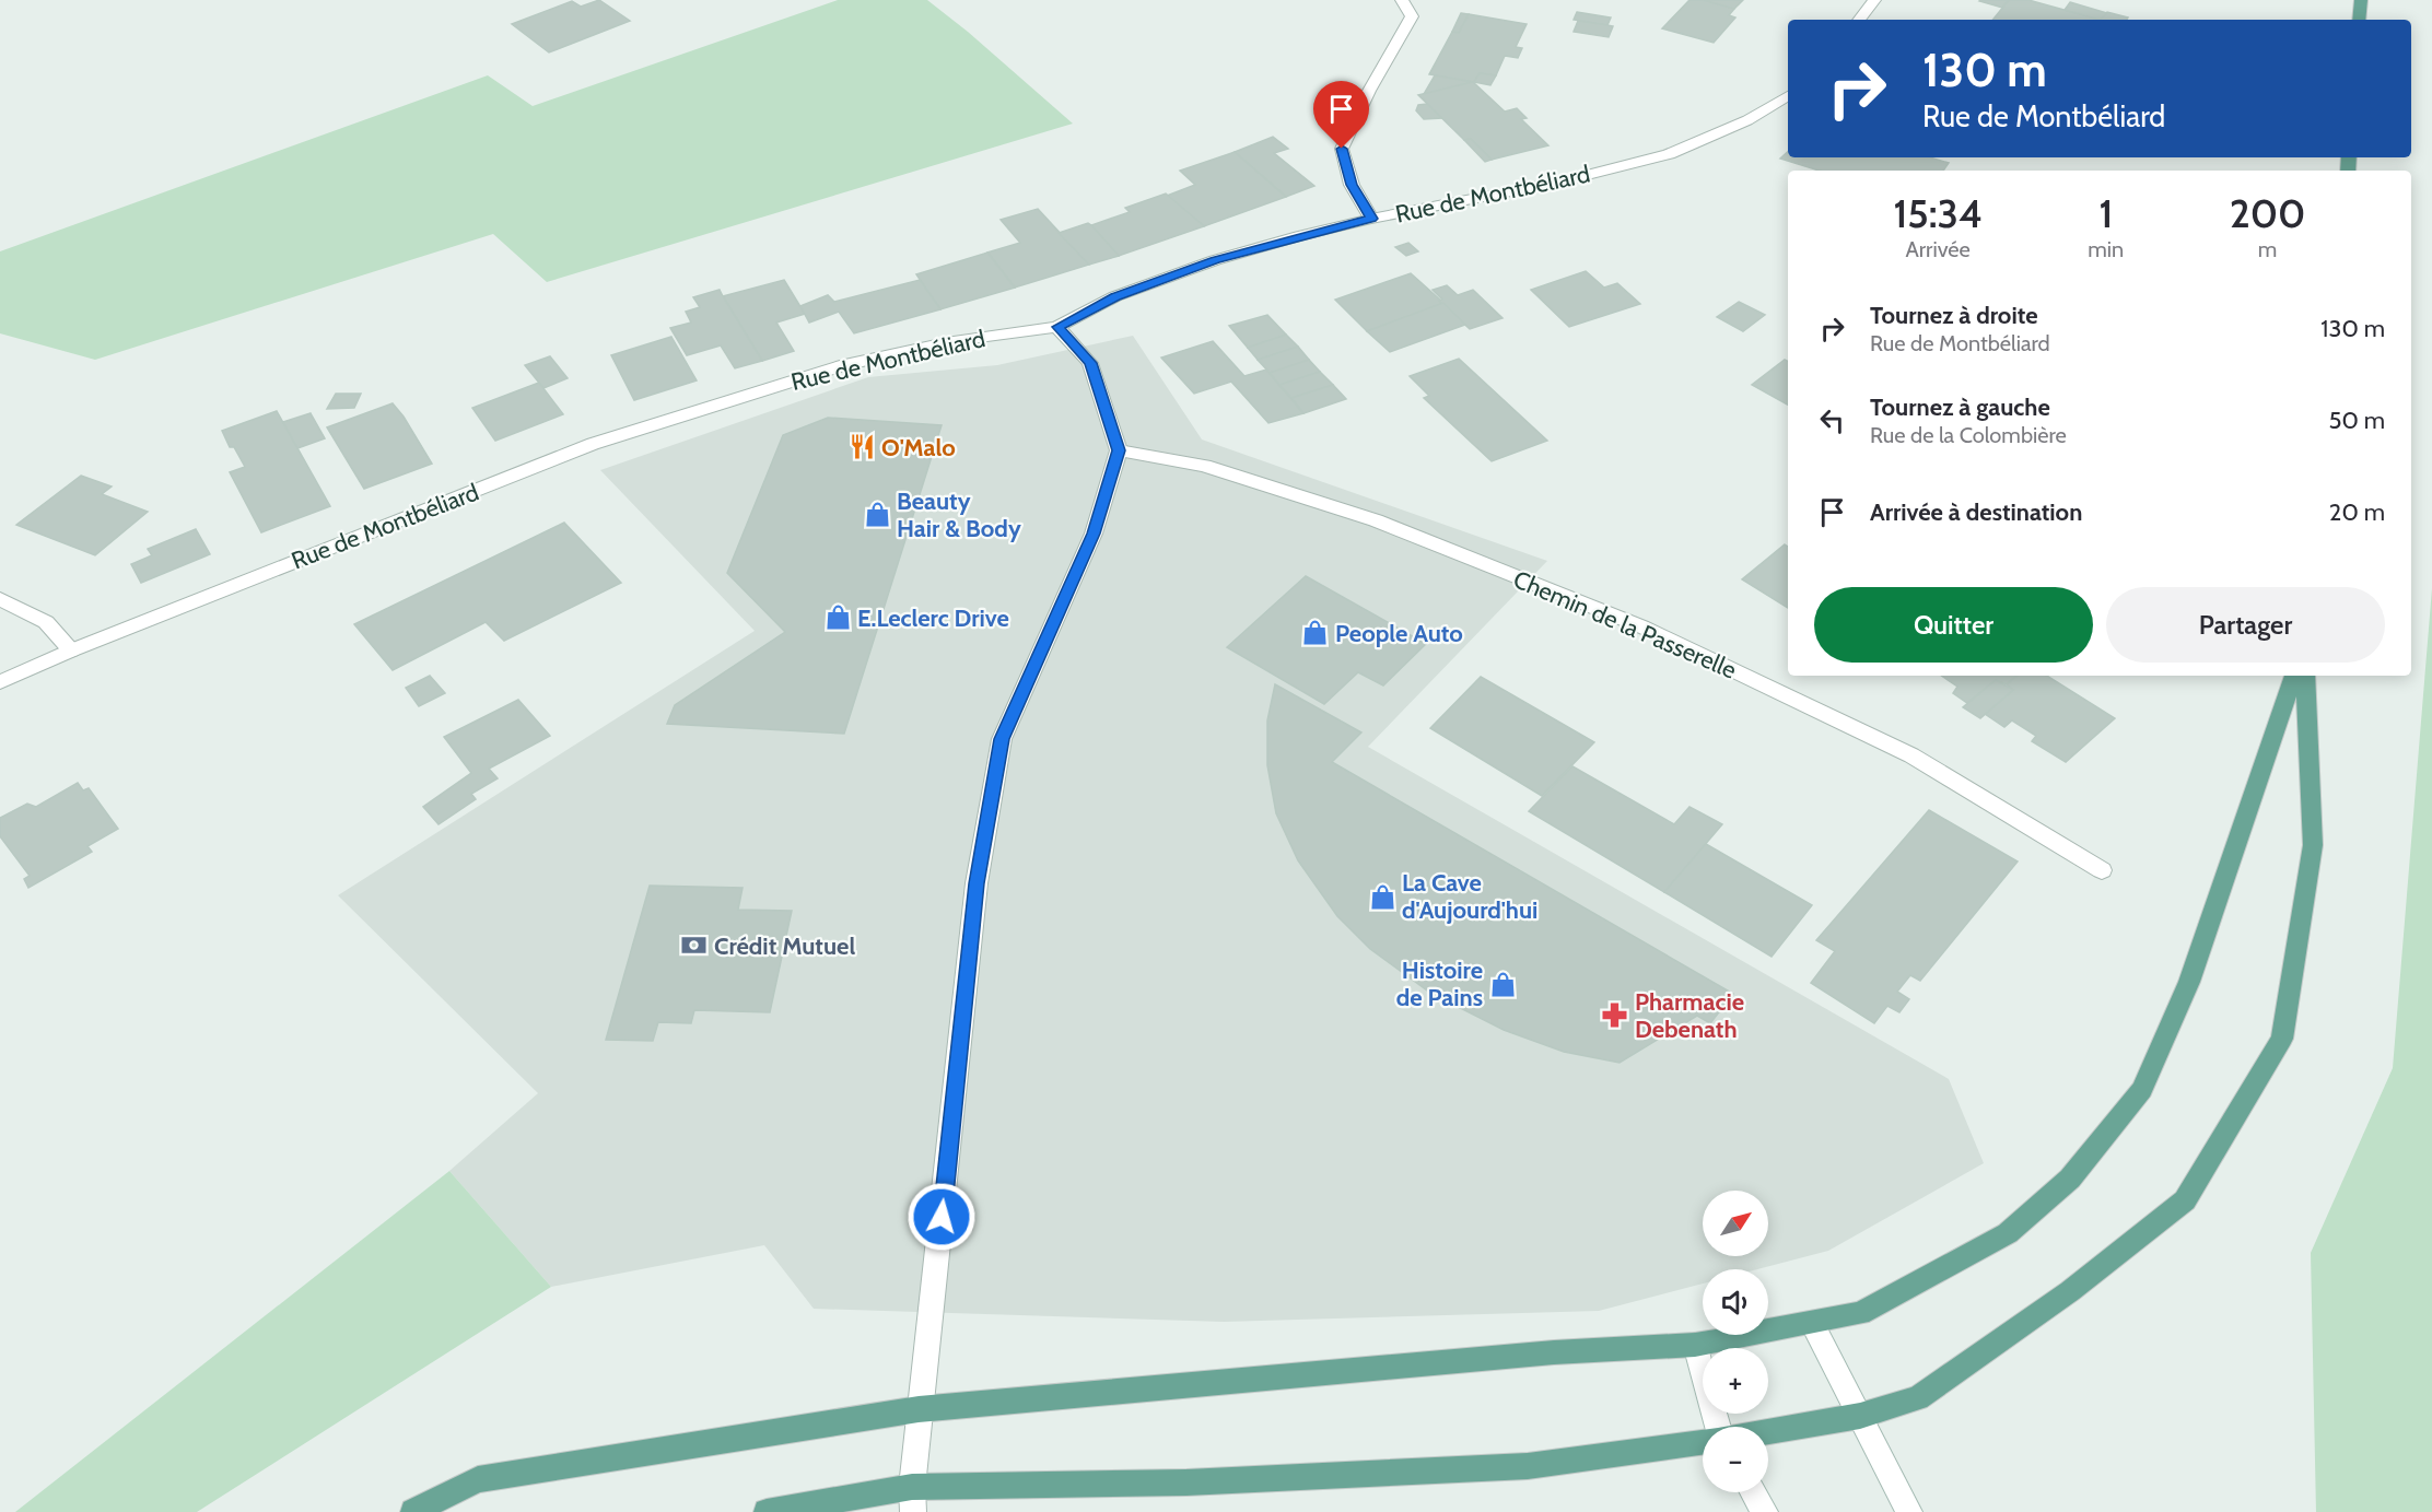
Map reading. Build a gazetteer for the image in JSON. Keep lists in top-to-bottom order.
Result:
{
  "streets": {
    "street": ["Rue de Montbéliard", "Chemin de la Passerelle"]
  },
  "places": {
    "restaurant": ["O'Malo"],
    "shop": [
      "Beauty Hair & Body",
      "E.Leclerc Drive",
      "People Auto",
      "La Cave d'Aujourd'hui",
      "Histoire de Pains"
    ],
    "bank": ["Crédit Mutuel"],
    "pharmacy": ["Pharmacie Debenath"]
  },
  "north": "top right",
  "page": {
    "turn": ["130 m", "Rue de Montbéliard"],
    "eta": [
      "15:34",
      "Arrivée",
      "1",
      "min",
      "200",
      "m"
    ],
    "list": [
      {
        "name": "Tournez à droite",
        "note": "Rue de Montbéliard",
        "value": "130 m"
      },
      {
        "name": "Tournez à gauche",
        "note": "Rue de la Colombière",
        "value": "50 m"
      },
      {
        "name": "Arrivée à destination",
        "value": "20 m"
      }
    ],
    "buttons": ["Quitter", "Partager"],
    "map_buttons": ["+", "−"]
  }
}
